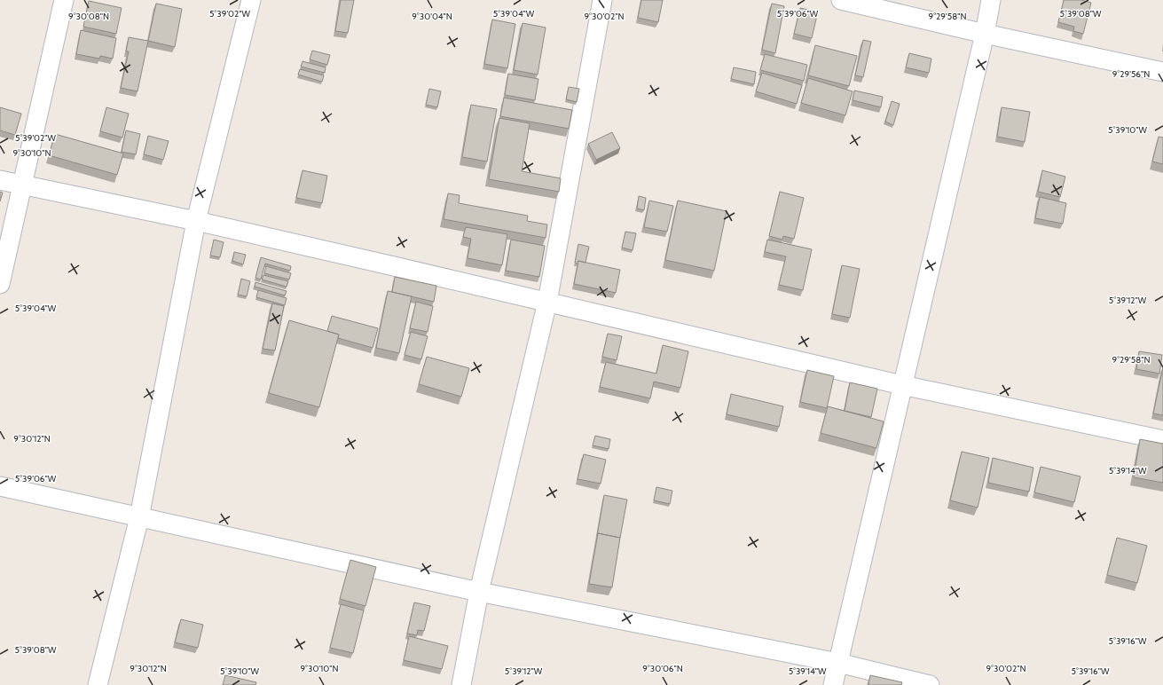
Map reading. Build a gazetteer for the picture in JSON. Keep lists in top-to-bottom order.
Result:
{
  "coordinates": [
    "5°39'02\"W",
    "5°39'04\"W",
    "5°39'06\"W",
    "5°39'08\"W",
    "9°30'08\"N",
    "9°30'04\"N",
    "9°30'02\"N",
    "9°29'58\"N",
    "9°29'56\"N",
    "5°39'10\"W",
    "9°30'10\"N",
    "5°39'12\"W",
    "9°30'12\"N",
    "5°39'14\"W",
    "5°39'16\"W",
    "9°30'06\"N"
  ]
}
